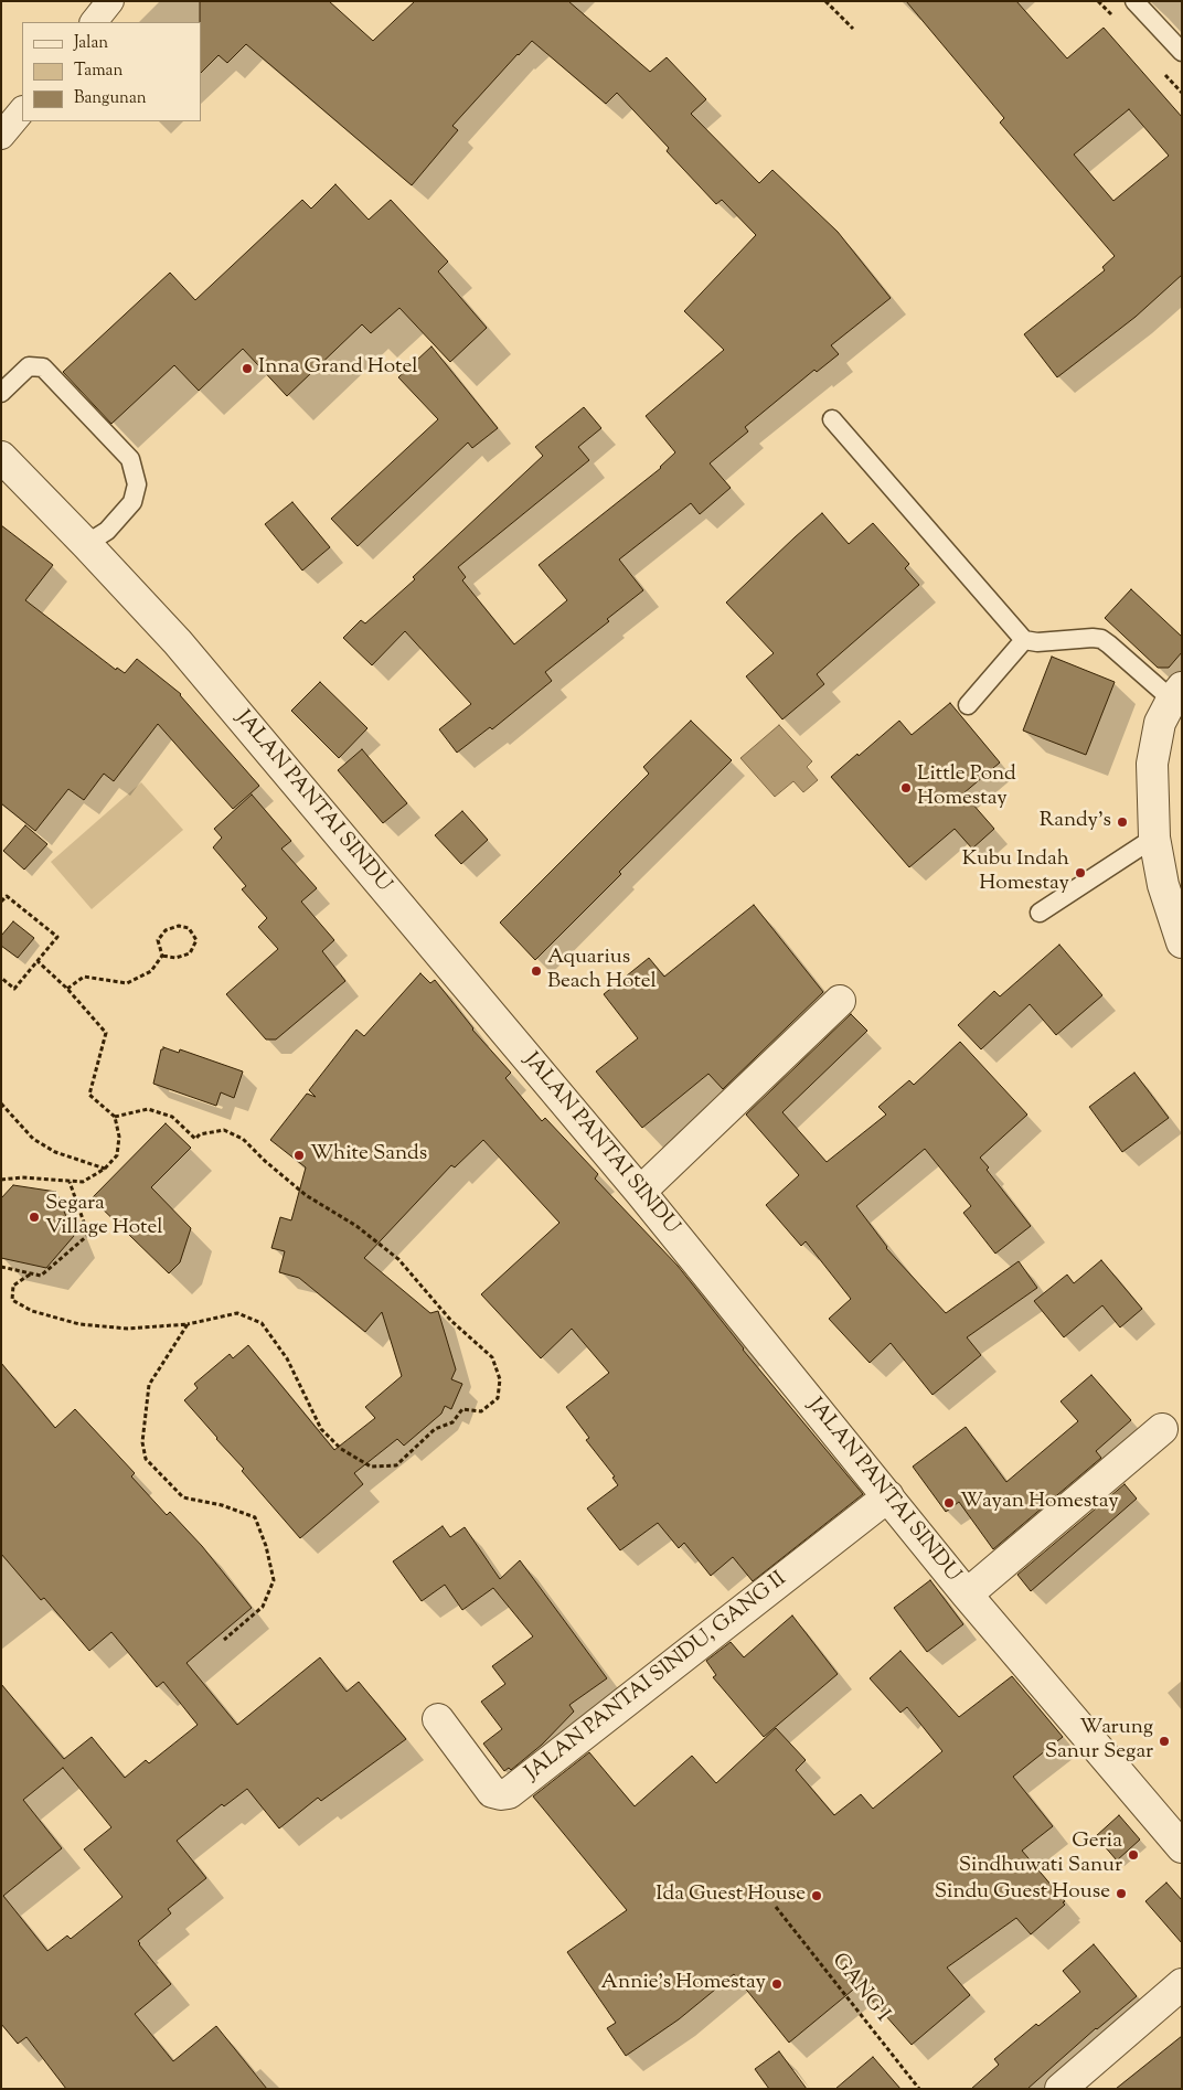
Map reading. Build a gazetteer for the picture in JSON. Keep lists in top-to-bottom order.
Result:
{
  "streets": {
    "street": ["JALAN PANTAI SINDU", "JALAN PANTAI SINDU, GANG II"],
    "path": ["GANG I"]
  },
  "crossings": [
    ["JALAN PANTAI SINDU", "JALAN PANTAI SINDU, GANG II"]
  ],
  "places": [
    "Inna Grand Hotel",
    "Little Pond Homestay",
    "Randy's",
    "Kubu Indah Homestay",
    "Aquarius Beach Hotel",
    "White Sands",
    "Segara Village Hotel",
    "Wayan Homestay",
    "Warung Sanur Segar",
    "Geria Sindhuwati Sanur",
    "Sindu Guest House",
    "Ida Guest House",
    "Annie's Homestay"
  ],
  "legend": ["Jalan", "Taman", "Bangunan"]
}
